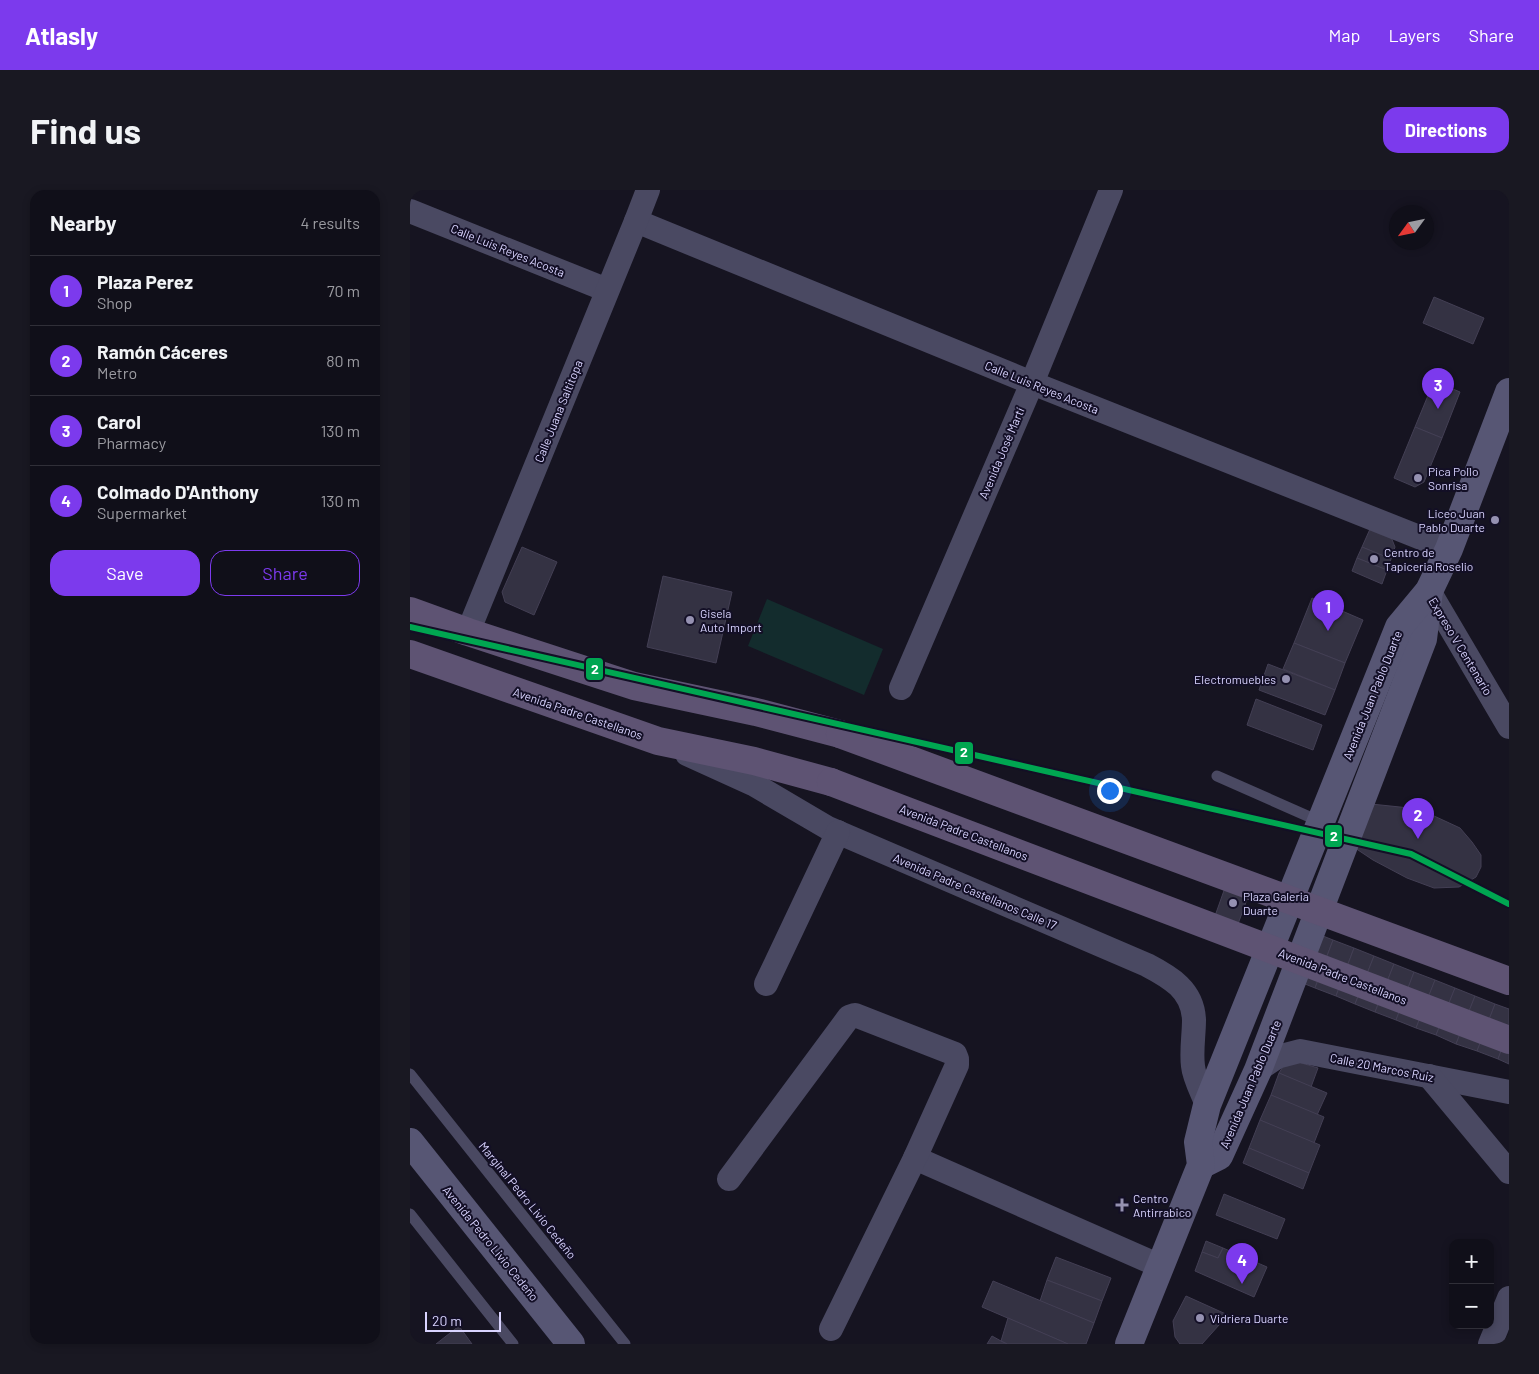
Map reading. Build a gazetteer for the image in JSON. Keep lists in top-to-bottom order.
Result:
{
  "streets": {
    "main road": ["Avenida Juan Pablo Duarte", "Avenida Padre Castellanos", "Avenida Pedro Livio Cedeño"],
    "street": [
      "Calle Luis Reyes Acosta",
      "Calle Juana Saltitopa",
      "Avenida José Martí",
      "Expreso V Centenario",
      "Avenida Padre Castellanos Calle 17",
      "Calle 20 Marcos Ruiz"
    ],
    "lane": ["Marginal Pedro Livio Cedeño"]
  },
  "crossings": [
    ["Calle Luis Reyes Acosta", "Calle Juana Saltitopa"],
    ["Calle Luis Reyes Acosta", "Avenida José Martí"],
    ["Expreso V Centenario", "Avenida Juan Pablo Duarte"],
    ["Avenida Juan Pablo Duarte", "Avenida Padre Castellanos Calle 17"],
    ["Avenida Juan Pablo Duarte", "Calle 20 Marcos Ruiz"],
    ["Avenida Padre Castellanos", "Avenida Padre Castellanos Calle 17"]
  ],
  "places": {
    "other": [
      "Pica Pollo Sonrisa",
      "Liceo Juan Pablo Duarte",
      "Centro de Tapiceria Roselio",
      "Gisela Auto Import",
      "Electromuebles",
      "Plaza Galeria Duarte",
      "Vidriera Duarte"
    ],
    "health": ["Centro Antirrabico"]
  },
  "lines": ["transit line 2"],
  "scale_bar": "20 m",
  "north": "bottom left",
  "page": {
    "header": "Atlasly",
    "nav": ["Map", "Layers", "Share"],
    "buttons": [
      "Directions",
      ["Save", "Share"]
    ],
    "title": "Find us",
    "heading": ["Nearby", "4 results"],
    "list": [
      {
        "mark": "1",
        "name": "Plaza Perez",
        "note": "Shop",
        "value": "70 m"
      },
      {
        "mark": "2",
        "name": "Ramón Cáceres",
        "note": "Metro",
        "value": "80 m"
      },
      {
        "mark": "3",
        "name": "Carol",
        "note": "Pharmacy",
        "value": "130 m"
      },
      {
        "mark": "4",
        "name": "Colmado D'Anthony",
        "note": "Supermarket",
        "value": "130 m"
      }
    ],
    "pins": [
      "3",
      "1",
      "2",
      "4"
    ],
    "map_buttons": ["+", "−"],
    "scale": "20 m"
  }
}
